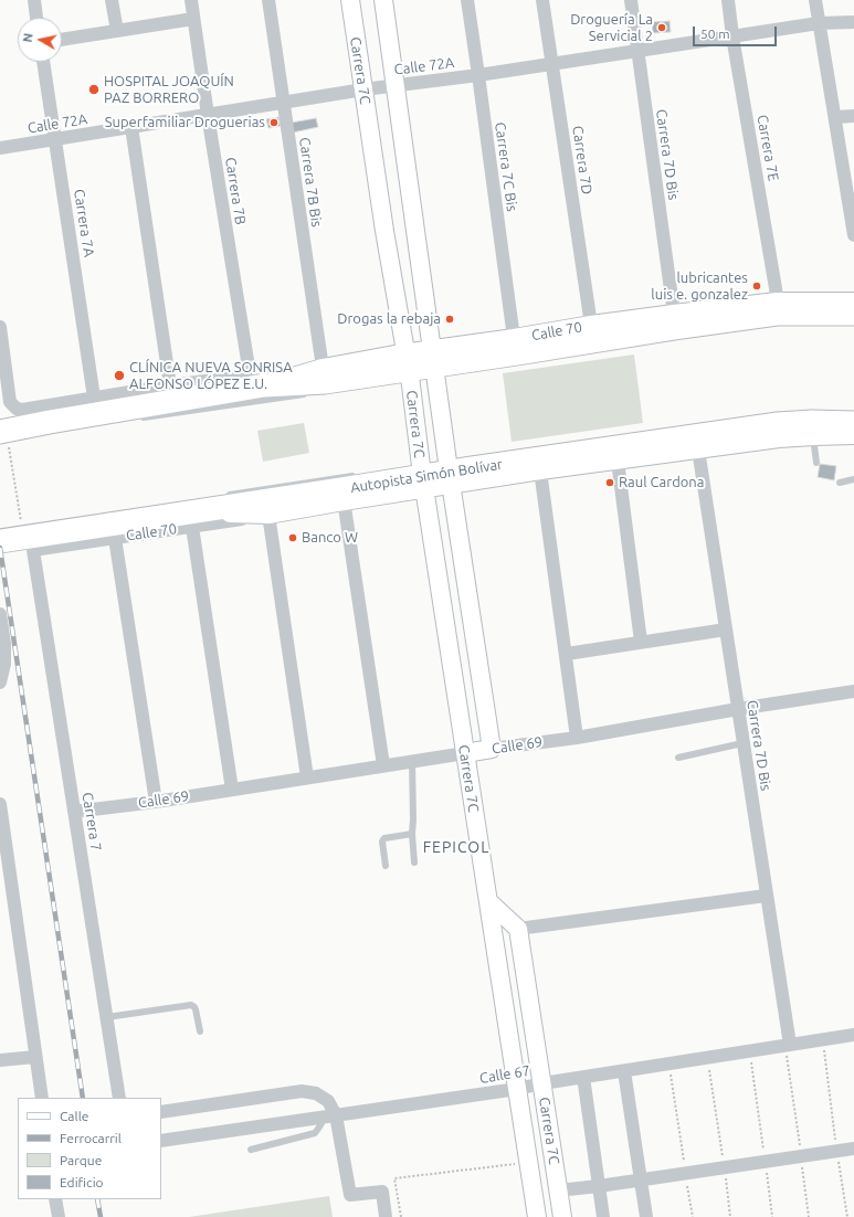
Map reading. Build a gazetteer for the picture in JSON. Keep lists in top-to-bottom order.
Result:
{
  "streets": {
    "highway": ["Calle 70", "Autopista Simón Bolívar"],
    "street": [
      "Calle 72A",
      "Carrera 7C",
      "Carrera 7E",
      "Carrera 7D Bis",
      "Carrera 7D",
      "Carrera 7C Bis",
      "Carrera 7B Bis",
      "Carrera 7B",
      "Carrera 7A",
      "Calle 69",
      "Carrera 7",
      "Calle 67"
    ]
  },
  "crossings": [
    ["Calle 72A", "Carrera 7C"],
    ["Calle 72A", "Carrera 7E"],
    ["Calle 72A", "Carrera 7D Bis"],
    ["Calle 72A", "Carrera 7D"],
    ["Calle 72A", "Carrera 7C Bis"],
    ["Calle 72A", "Carrera 7B Bis"],
    ["Calle 72A", "Carrera 7B"],
    ["Calle 72A", "Carrera 7A"],
    ["Carrera 7C", "Calle 70"],
    ["Carrera 7C", "Autopista Simón Bolívar"],
    ["Carrera 7C", "Calle 69"],
    ["Carrera 7C", "Calle 67"],
    ["Carrera 7D Bis", "Calle 69"],
    ["Carrera 7D Bis", "Calle 67"],
    ["Carrera 7D", "Calle 70"],
    ["Carrera 7C Bis", "Calle 70"],
    ["Carrera 7B Bis", "Calle 70"],
    ["Carrera 7B", "Calle 70"],
    ["Calle 70", "Autopista Simón Bolívar"],
    ["Calle 70", "Carrera 7"],
    ["Calle 69", "Carrera 7"]
  ],
  "districts": ["FEPICOL"],
  "places": [
    "Droguería La Servicial 2",
    "HOSPITAL JOAQUÍN PAZ BORRERO",
    "Superfamiliar Droguerias",
    "lubricantes luis e. gonzalez",
    "Drogas la rebaja",
    "CLÍNICA NUEVA SONRISA ALFONSO LÓPEZ E.U.",
    "Raul Cardona",
    "Banco W"
  ],
  "legend": [
    "Calle",
    "Ferrocarril",
    "Parque",
    "Edificio"
  ],
  "scale_bar": "50 m",
  "north": "left"
}
